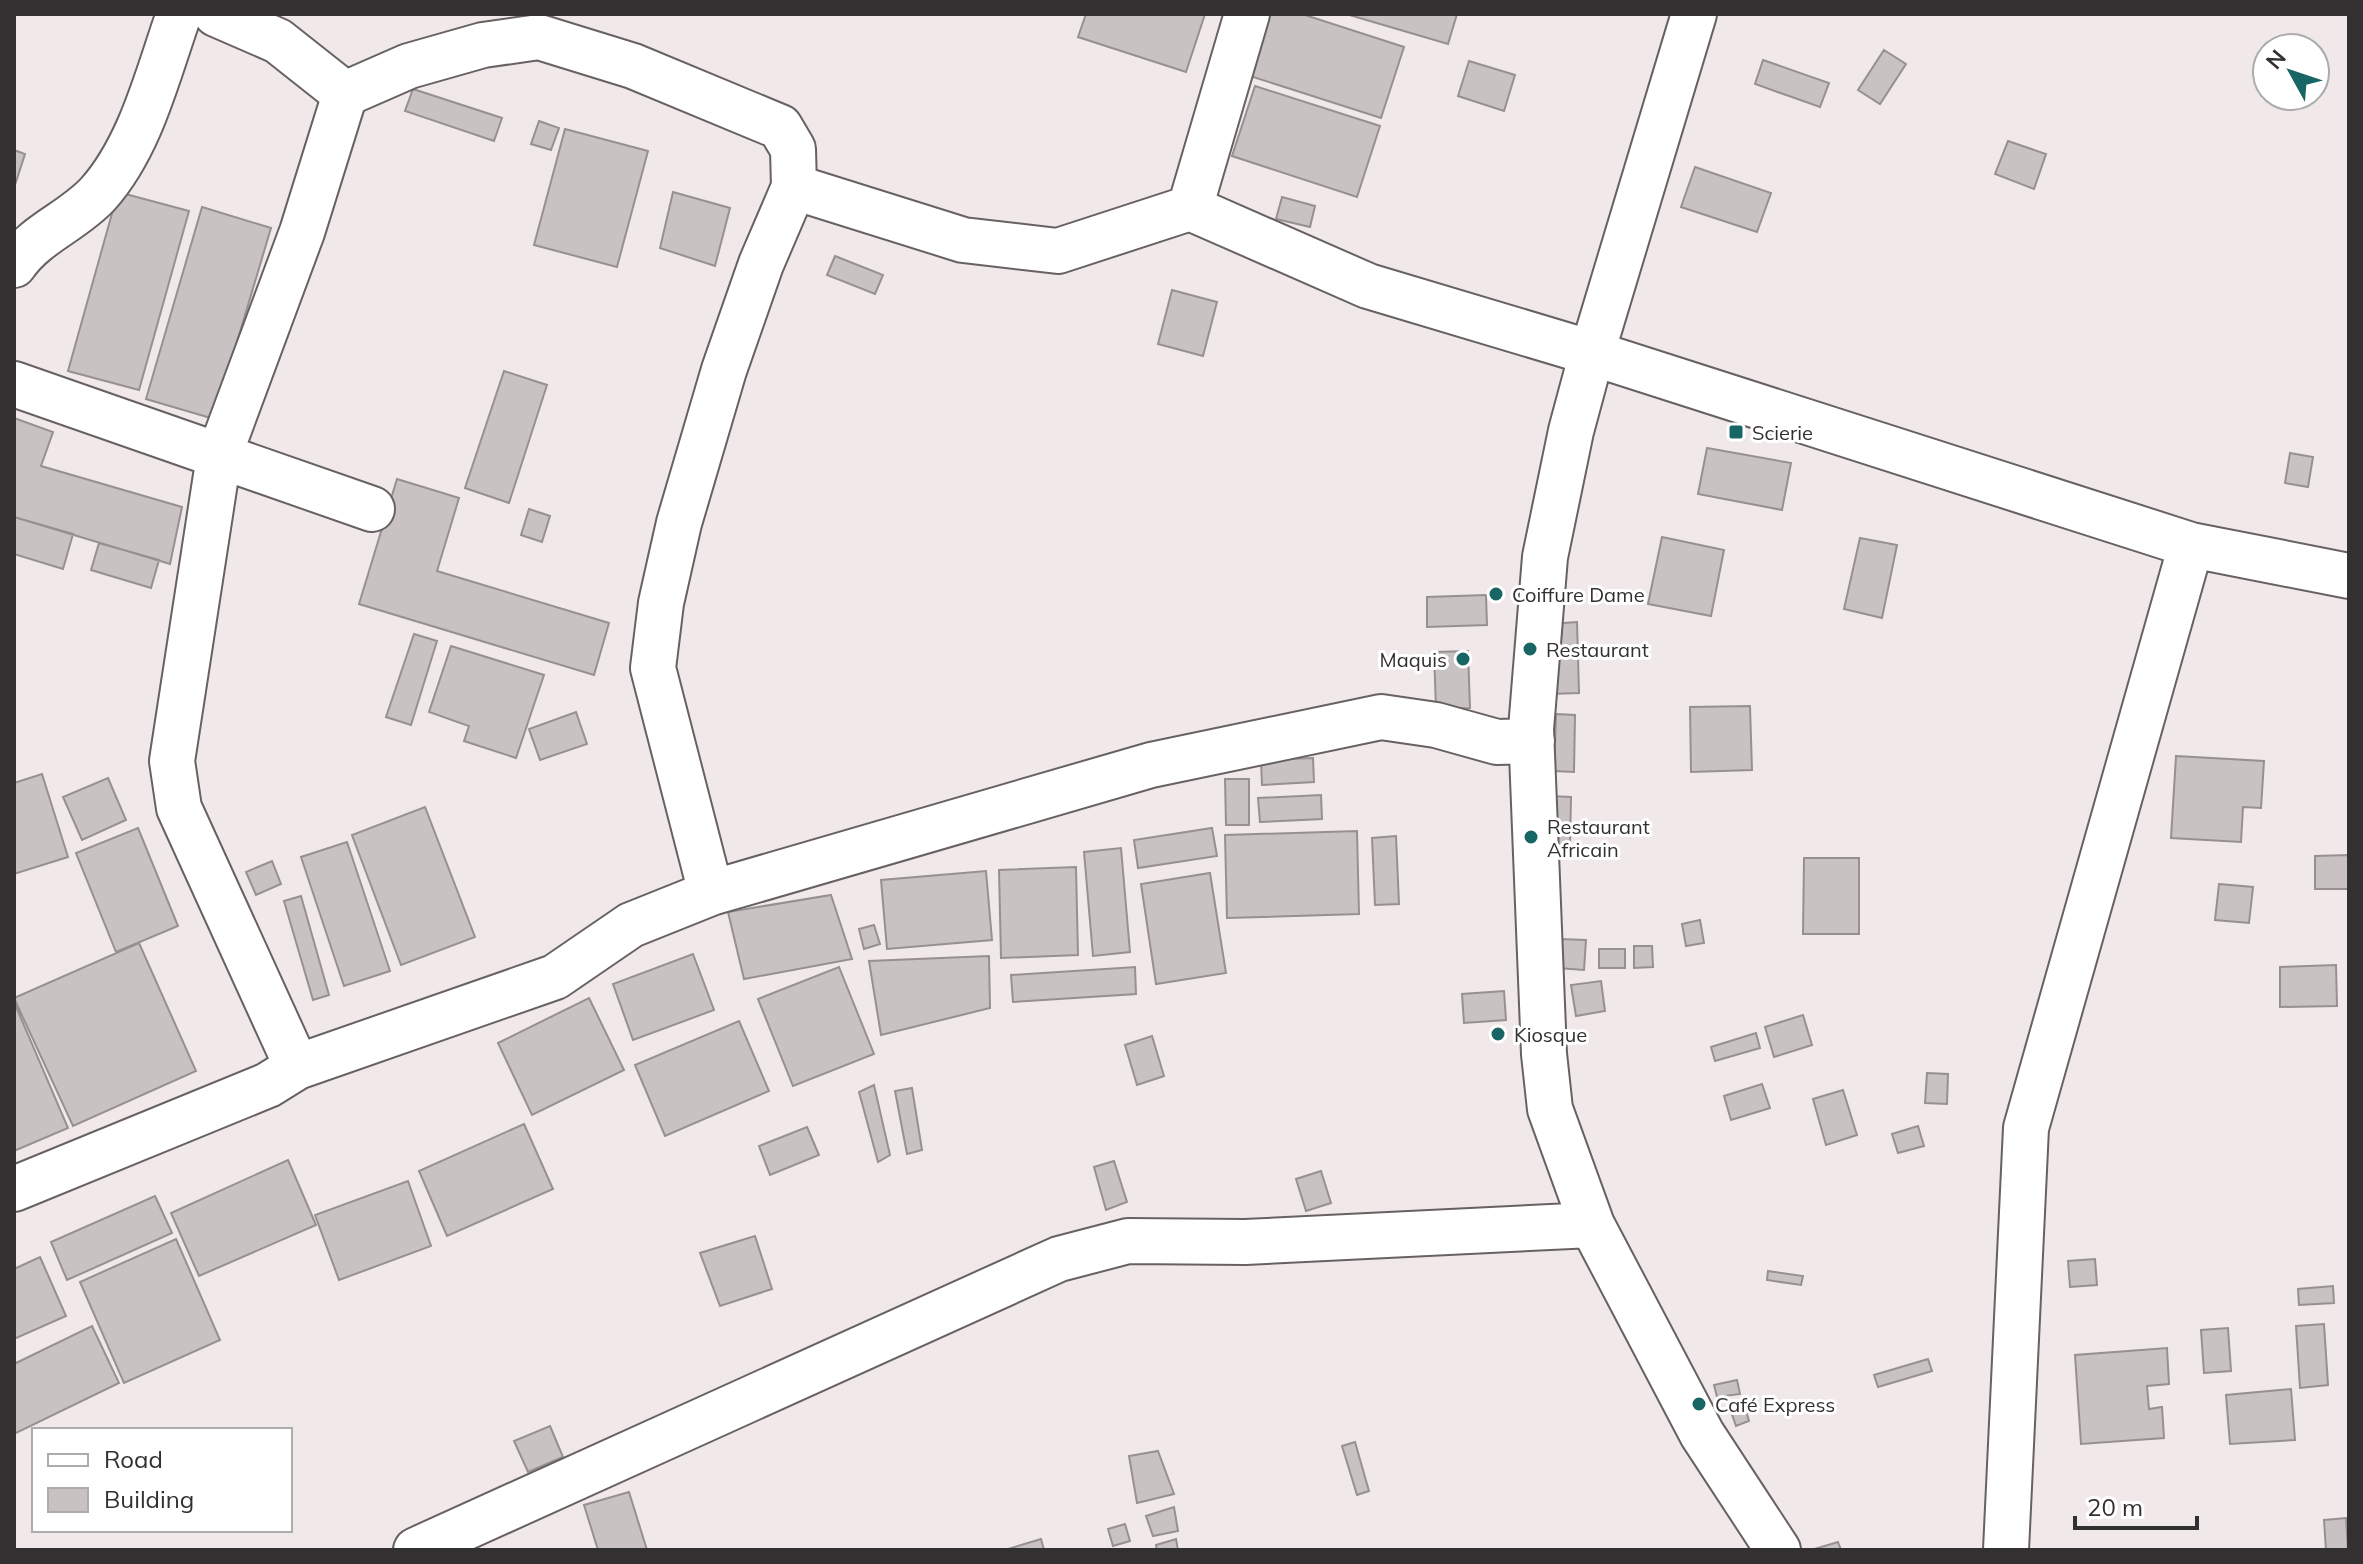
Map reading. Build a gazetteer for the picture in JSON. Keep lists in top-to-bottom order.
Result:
{
  "places": {
    "transit": ["Scierie"],
    "other": [
      "Coiffure Dame",
      "Restaurant",
      "Maquis",
      "Restaurant Africain",
      "Kiosque",
      "Café Express"
    ]
  },
  "legend": ["Road", "Building"],
  "scale_bar": "20 m",
  "north": "top left"
}
